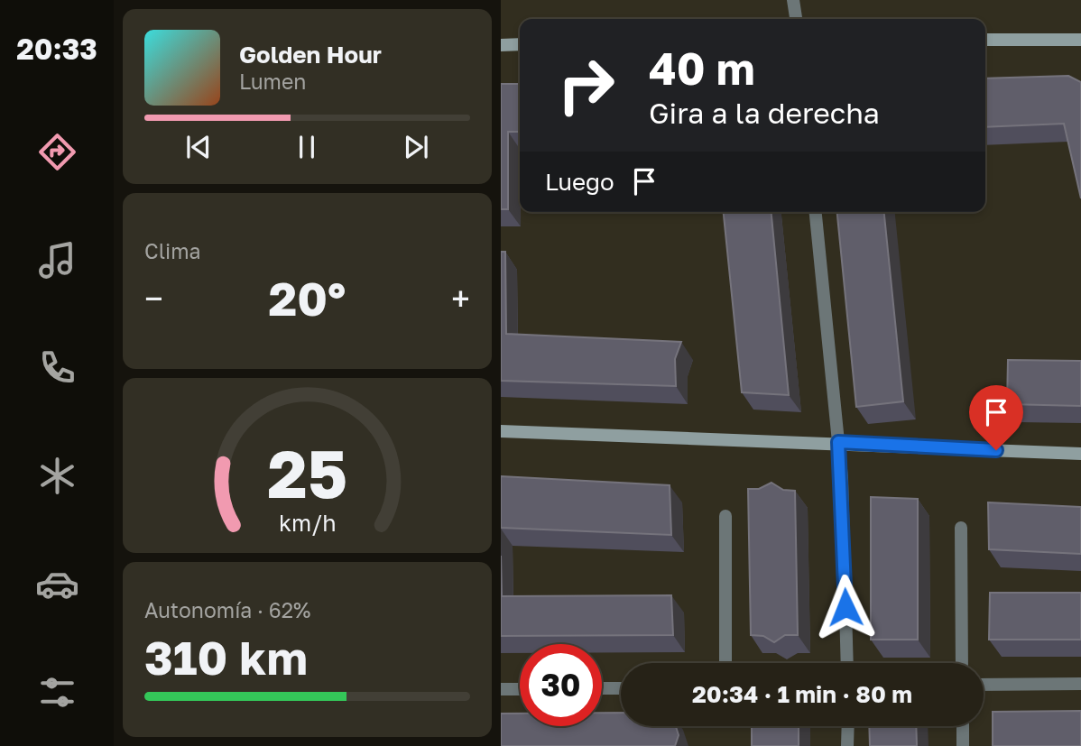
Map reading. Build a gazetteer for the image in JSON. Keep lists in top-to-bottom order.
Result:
{
  "page": {
    "tabs": "20:33",
    "turn": ["40 m", "Gira a la derecha"],
    "song": ["Golden Hour", "Lumen"],
    "then": "Luego",
    "tile": [
      "Clima",
      ["Autonomía · 62%", "310 km"]
    ],
    "heat": ["−", "20°", "+"],
    "limit": "30",
    "trip": "20:34 · 1 min · 80 m",
    "gauge": ["25", "km/h"]
  }
}
